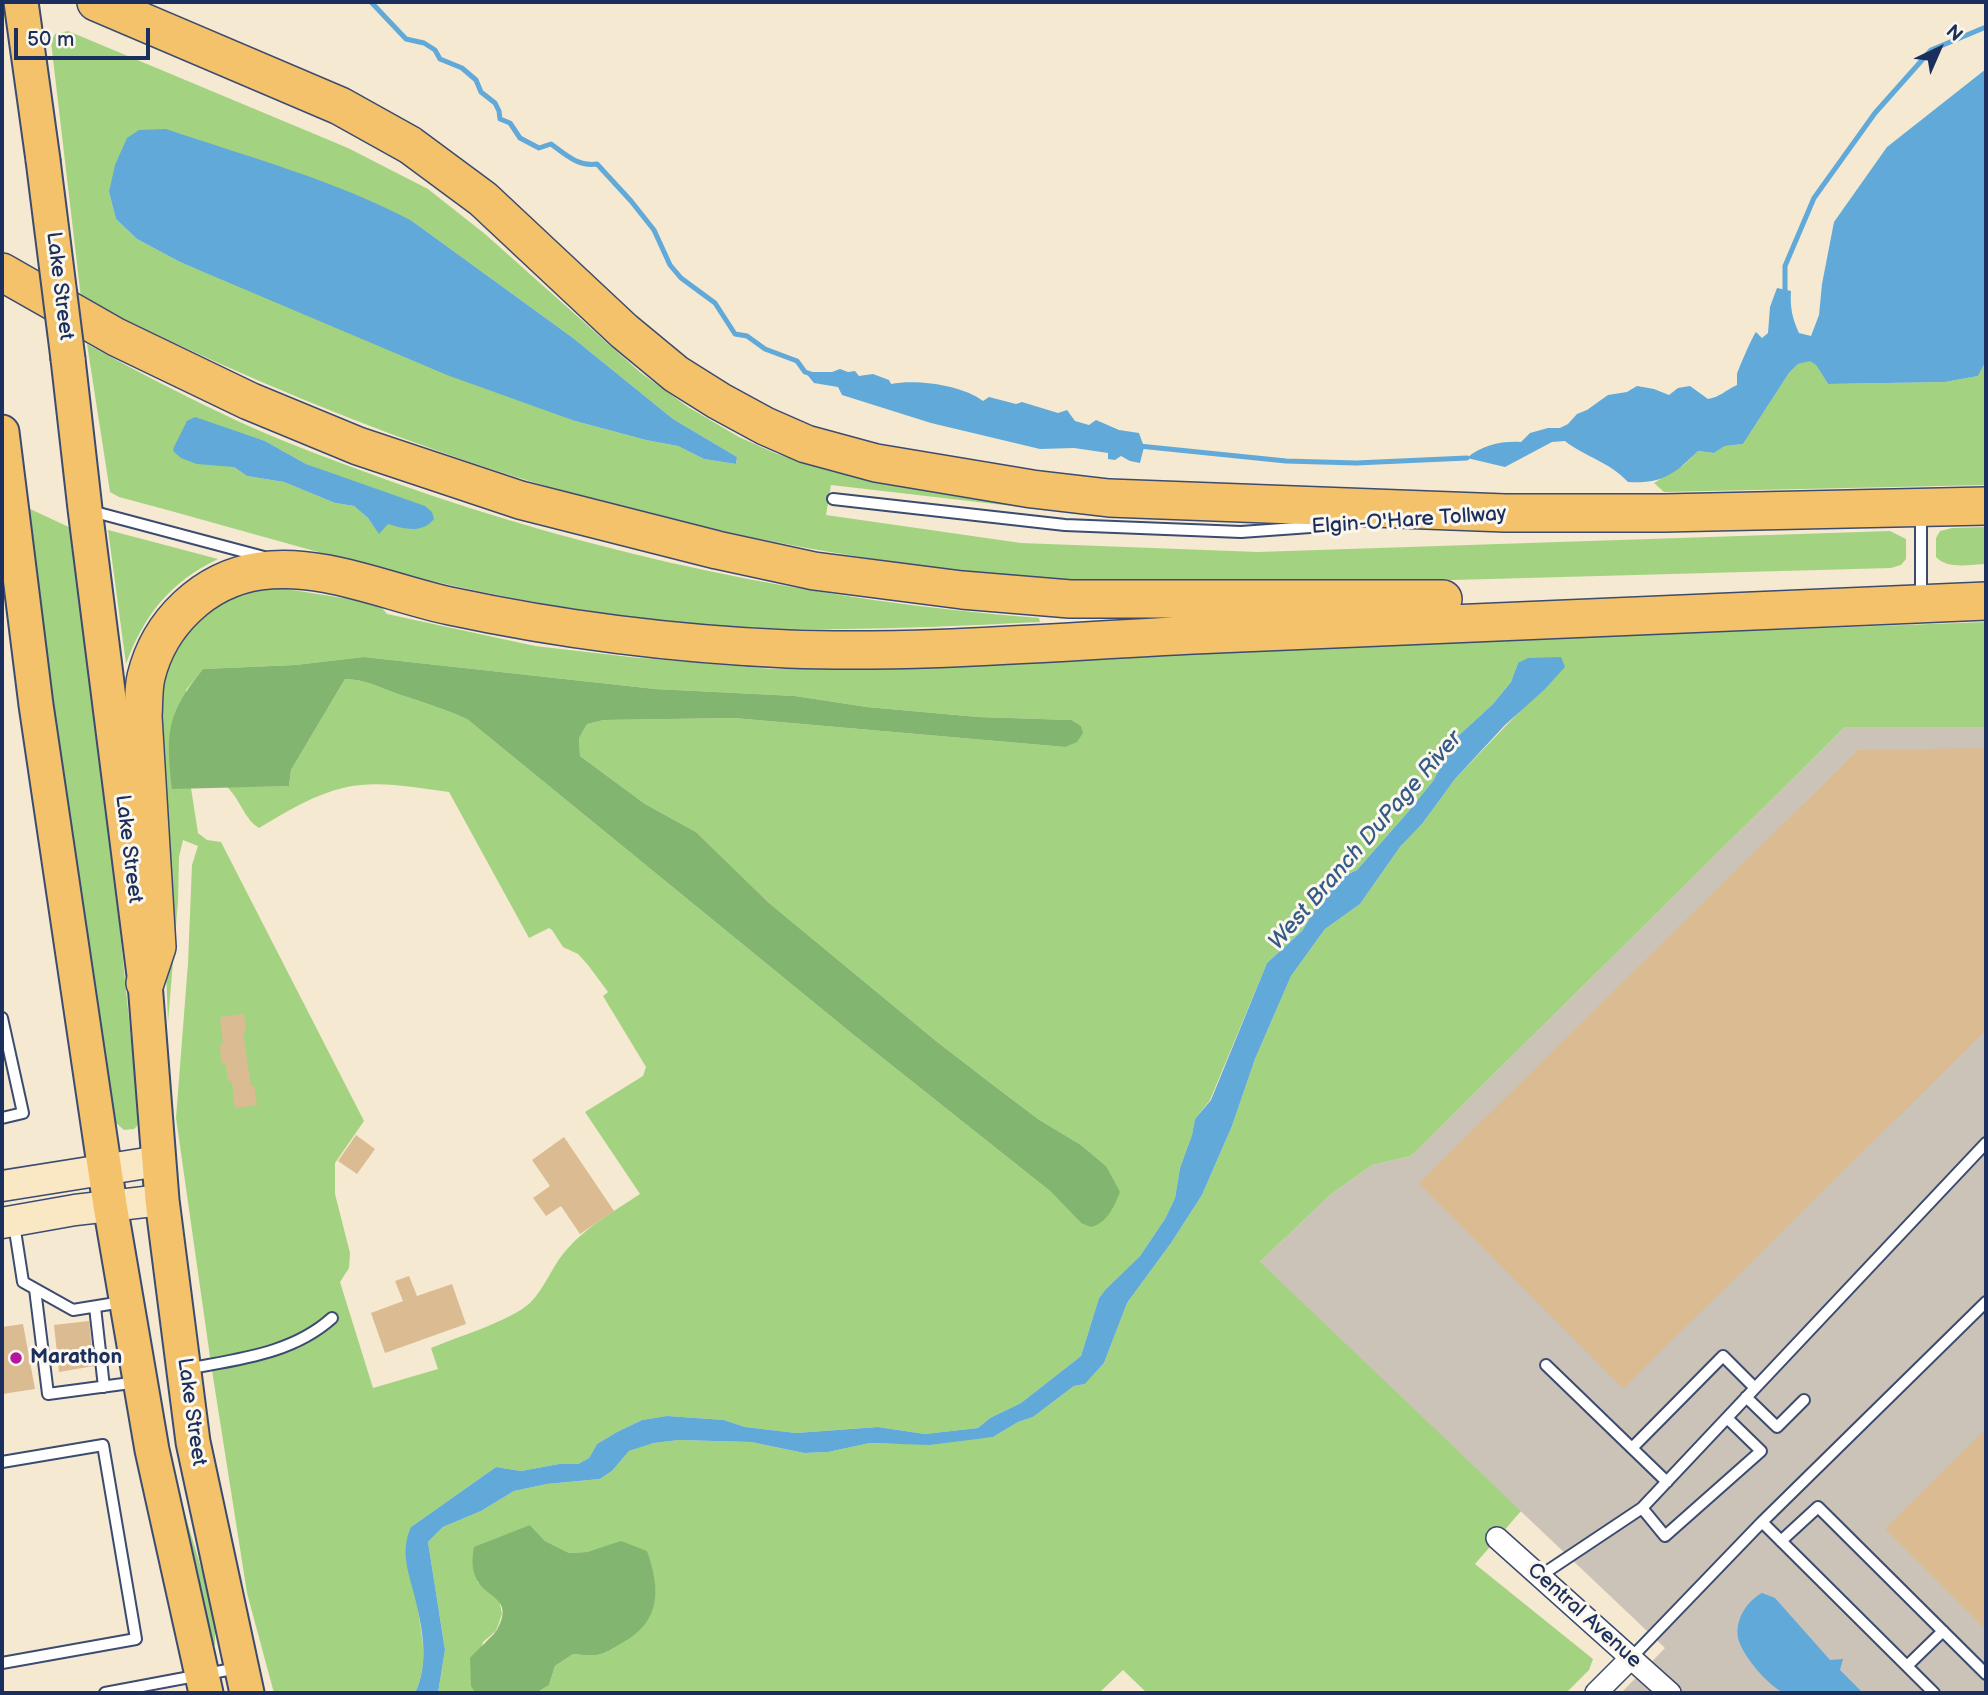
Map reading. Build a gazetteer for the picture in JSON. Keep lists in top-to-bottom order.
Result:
{
  "streets": {
    "highway": ["Elgin-O'Hare Tollway"],
    "main road": ["Lake Street"],
    "street": ["Central Avenue"]
  },
  "water": ["West Branch DuPage River"],
  "places": ["Marathon"],
  "scale_bar": "50 m",
  "north": "top right"
}
